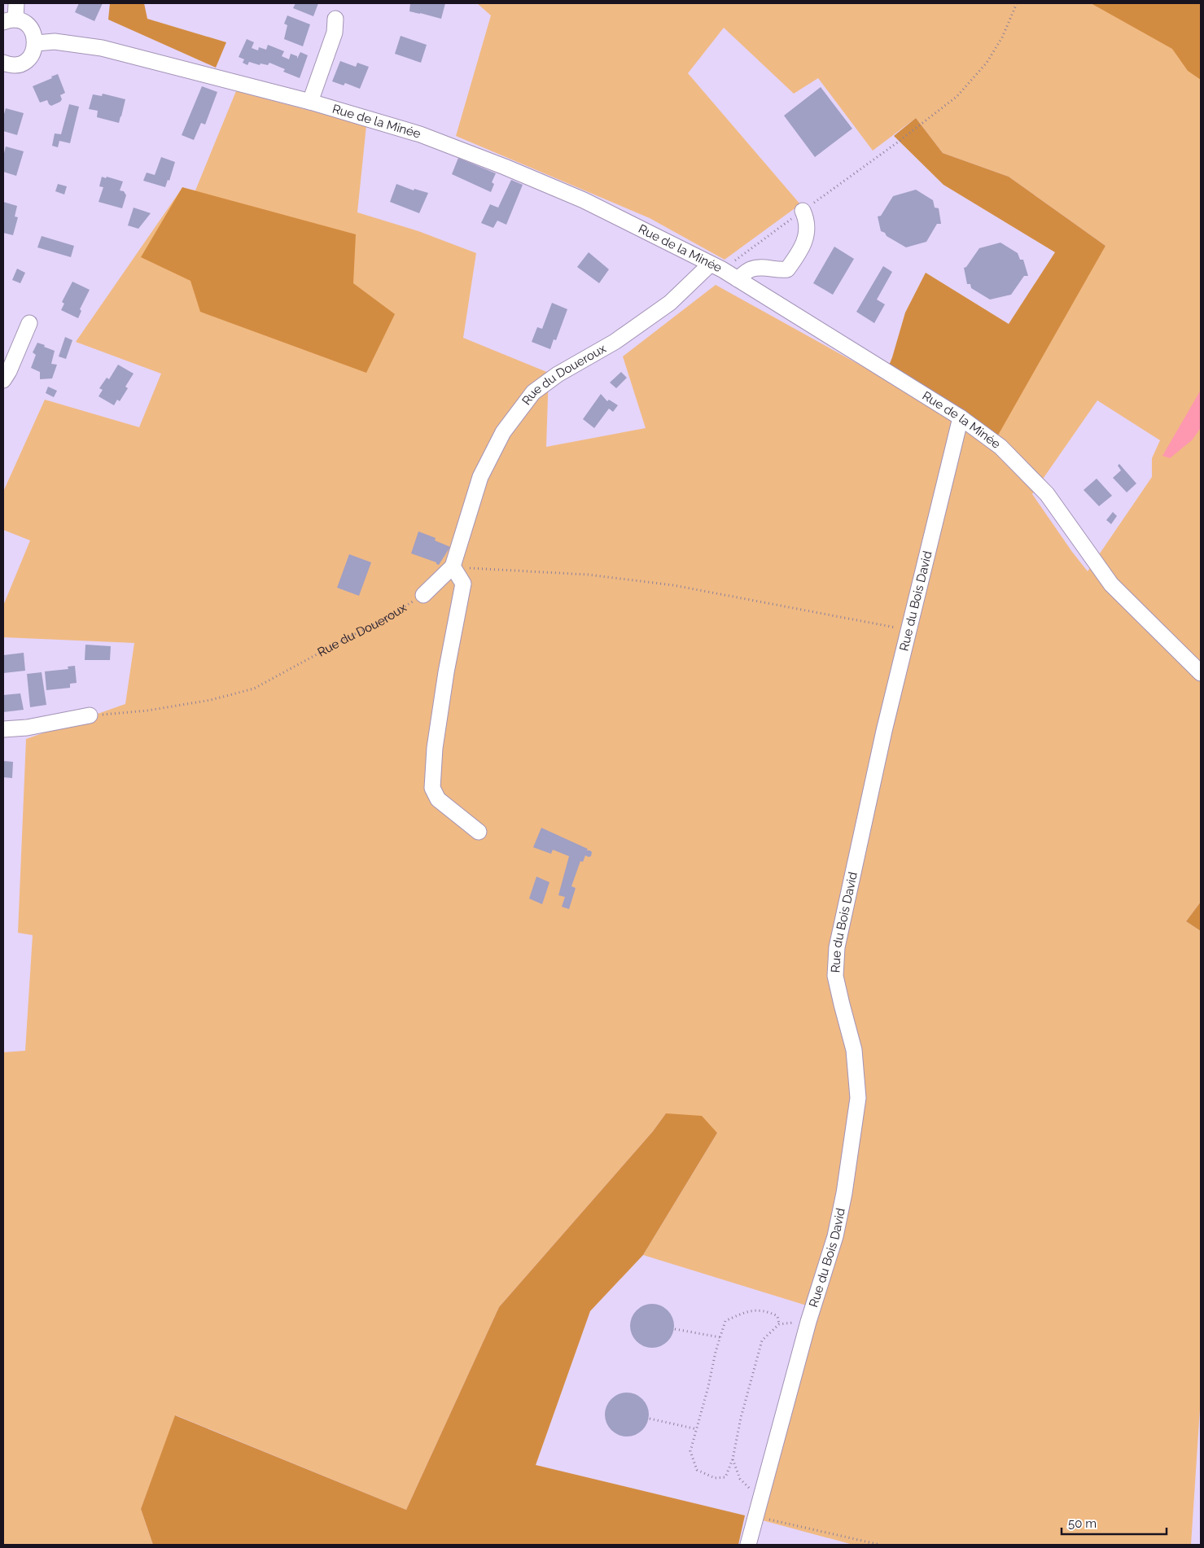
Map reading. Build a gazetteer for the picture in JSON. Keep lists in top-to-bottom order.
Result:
{
  "streets": {
    "street": ["Rue de la Minée", "Rue du Doueroux", "Rue du Bois David"]
  },
  "crossings": [
    ["Rue de la Minée", "Rue du Doueroux"],
    ["Rue de la Minée", "Rue du Bois David"]
  ],
  "scale_bar": "50 m"
}
